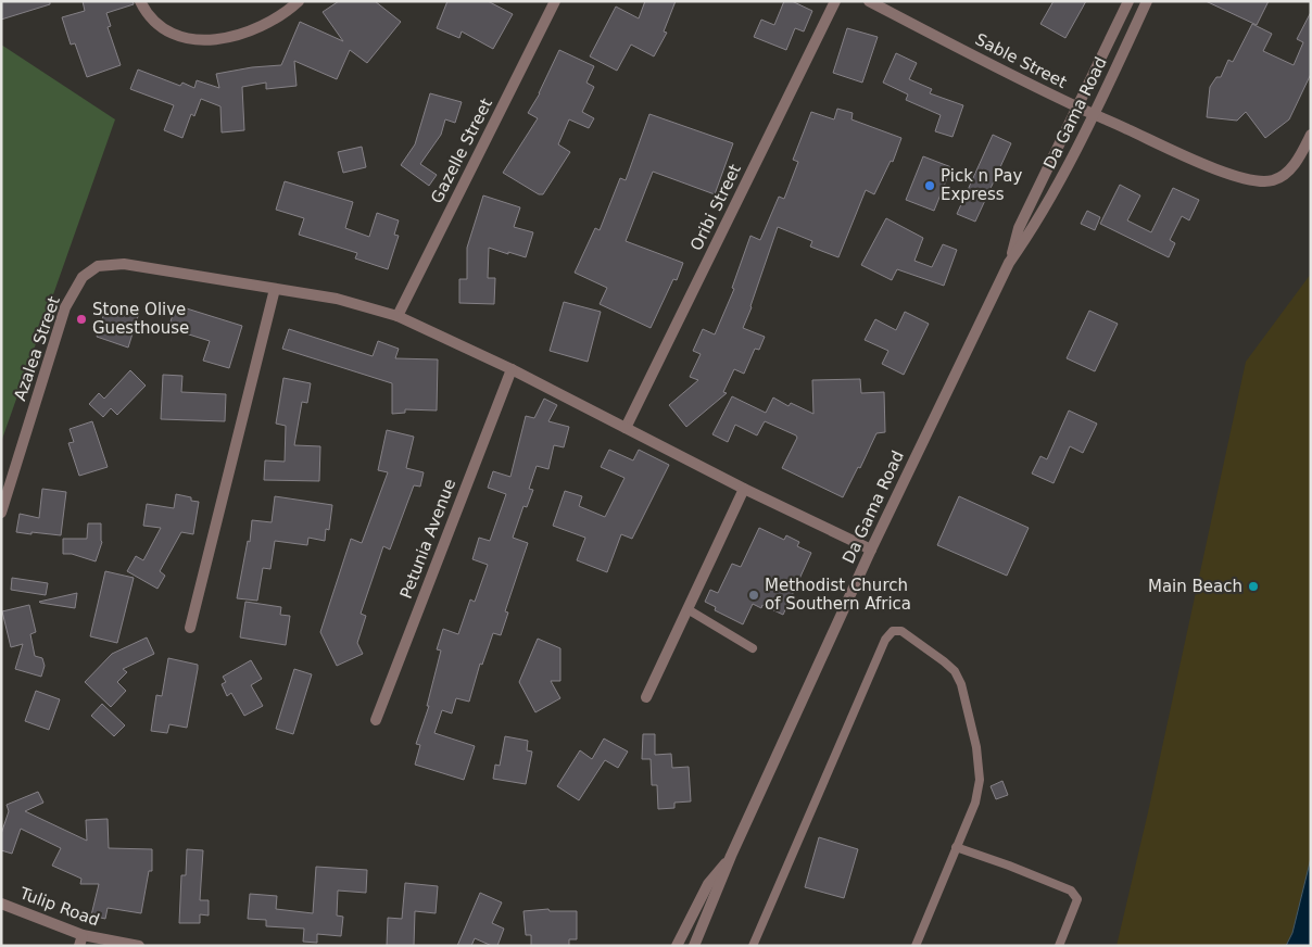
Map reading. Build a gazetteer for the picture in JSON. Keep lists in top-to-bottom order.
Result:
{
  "streets": {
    "street": [
      "Sable Street",
      "Da Gama Road",
      "Gazelle Street",
      "Oribi Street",
      "Azalea Street",
      "Petunia Avenue",
      "Tulip Road"
    ]
  },
  "crossings": [
    ["Sable Street", "Da Gama Road"]
  ],
  "places": [
    "Pick n Pay Express",
    "Stone Olive Guesthouse",
    "Main Beach",
    "Methodist Church of Southern Africa"
  ]
}
